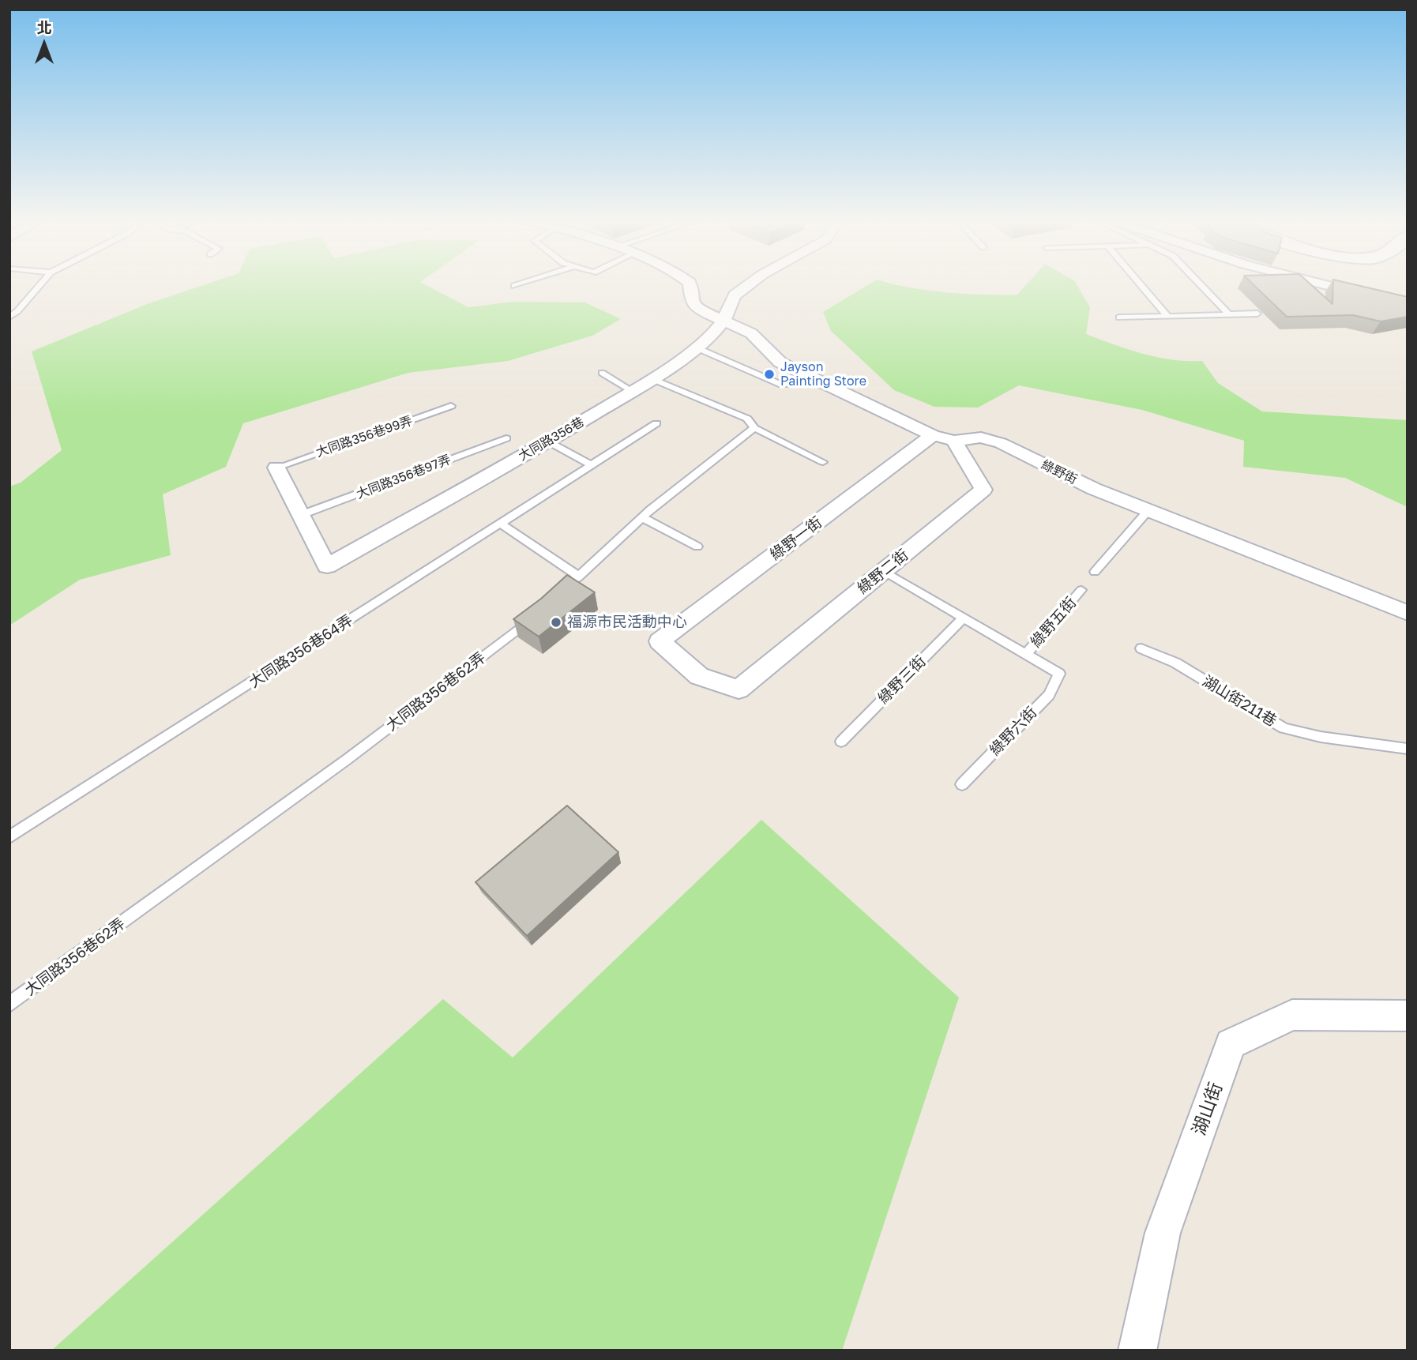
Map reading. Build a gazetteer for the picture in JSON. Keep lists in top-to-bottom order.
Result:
{
  "streets": {
    "street": [
      "大同路356巷",
      "綠野街",
      "綠野一街",
      "綠野二街",
      "湖山街"
    ],
    "lane": [
      "大同路356巷99弄",
      "大同路356巷97弄",
      "綠野五街",
      "大同路356巷64弄",
      "綠野三街",
      "大同路356巷62弄",
      "湖山街211巷",
      "綠野六街"
    ]
  },
  "crossings": [
    ["大同路356巷99弄", "大同路356巷"],
    ["大同路356巷", "綠野街"],
    ["大同路356巷", "大同路356巷97弄"],
    ["綠野街", "綠野一街"],
    ["綠野街", "綠野二街"],
    ["綠野一街", "綠野二街"],
    ["綠野五街", "綠野六街"]
  ],
  "places": ["Jayson Painting Store", "福源市民活動中心"],
  "north": "top"
}
